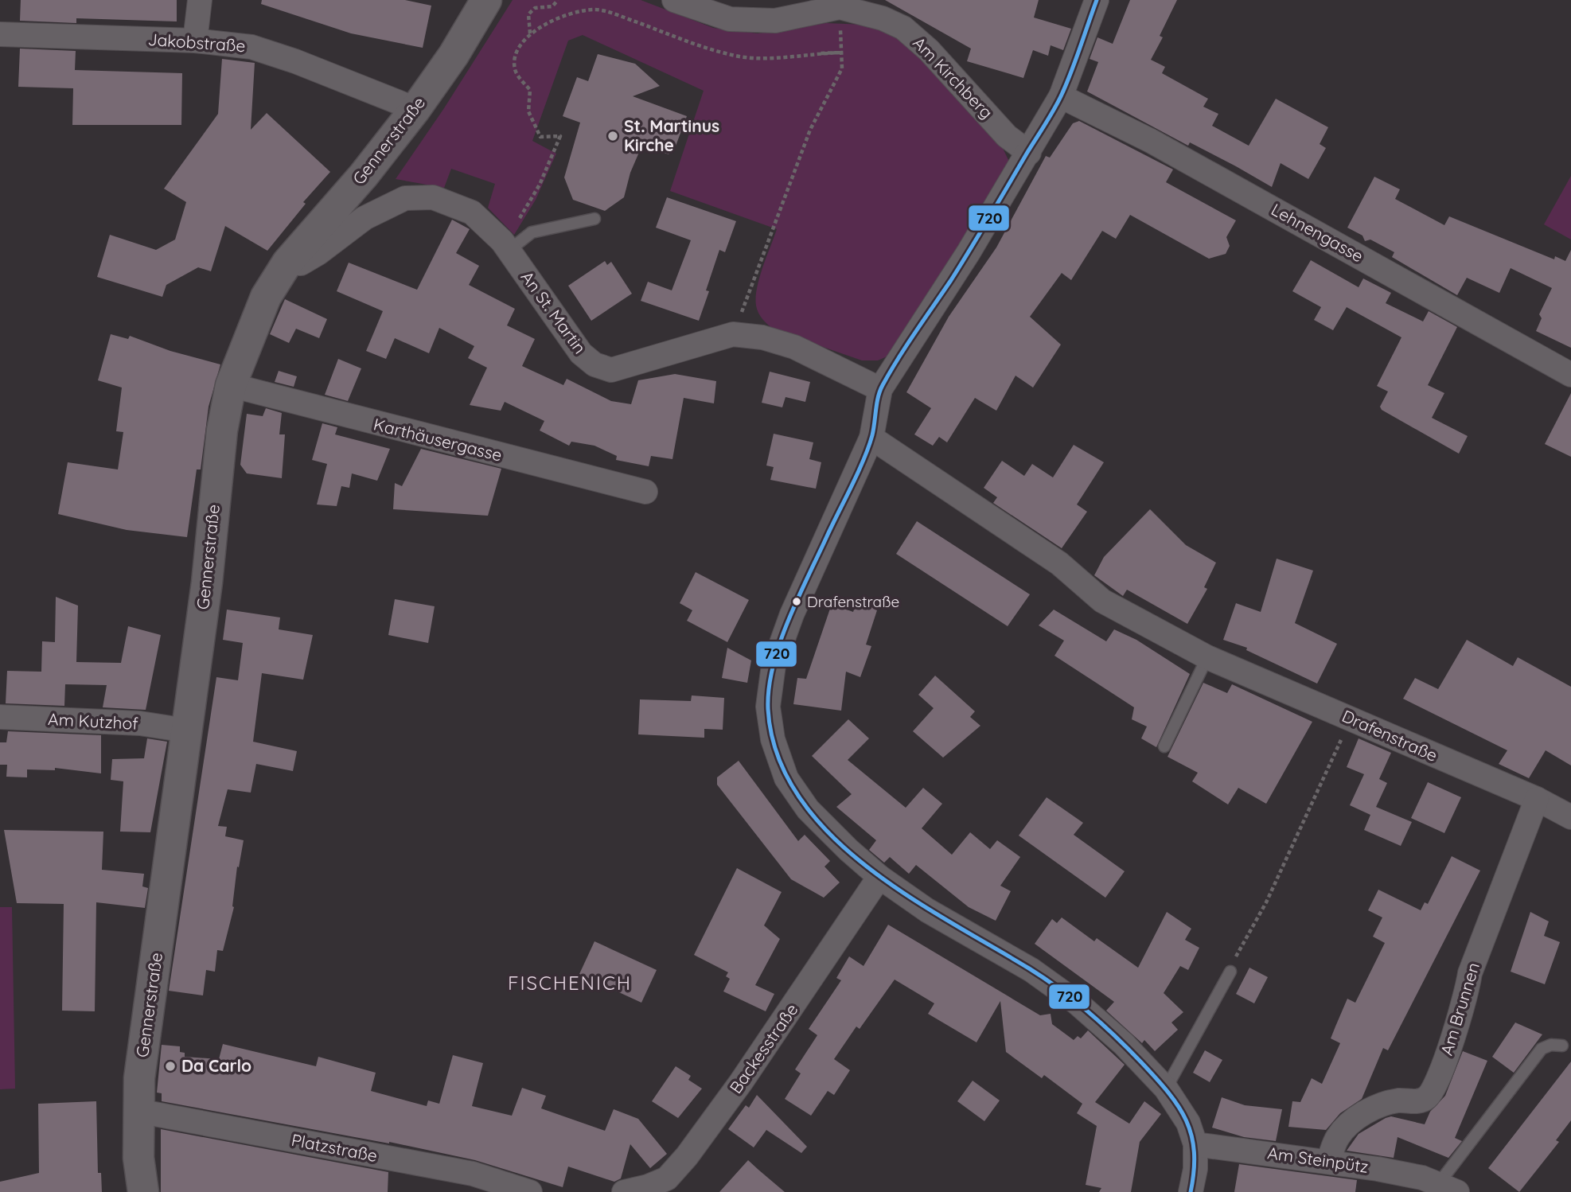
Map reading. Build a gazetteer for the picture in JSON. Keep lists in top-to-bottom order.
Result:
{
  "streets": {
    "street": [
      "Jakobstraße",
      "Am Kirchberg",
      "Gennerstraße",
      "Lehnengasse",
      "An St. Martin",
      "Karthäusergasse",
      "Am Kutzhof",
      "Drafenstraße",
      "Am Brunnen",
      "Backesstraße",
      "Platzstraße",
      "Am Steinpütz"
    ]
  },
  "crossings": [
    ["Jakobstraße", "Gennerstraße"],
    ["Gennerstraße", "An St. Martin"],
    ["Gennerstraße", "Karthäusergasse"],
    ["Gennerstraße", "Am Kutzhof"],
    ["Gennerstraße", "Platzstraße"],
    ["Drafenstraße", "Am Brunnen"],
    ["Am Brunnen", "Am Steinpütz"]
  ],
  "districts": ["FISCHENICH"],
  "places": ["St. Martinus Kirche", "Drafenstraße", "Da Carlo"],
  "lines": ["transit line 720"]
}
